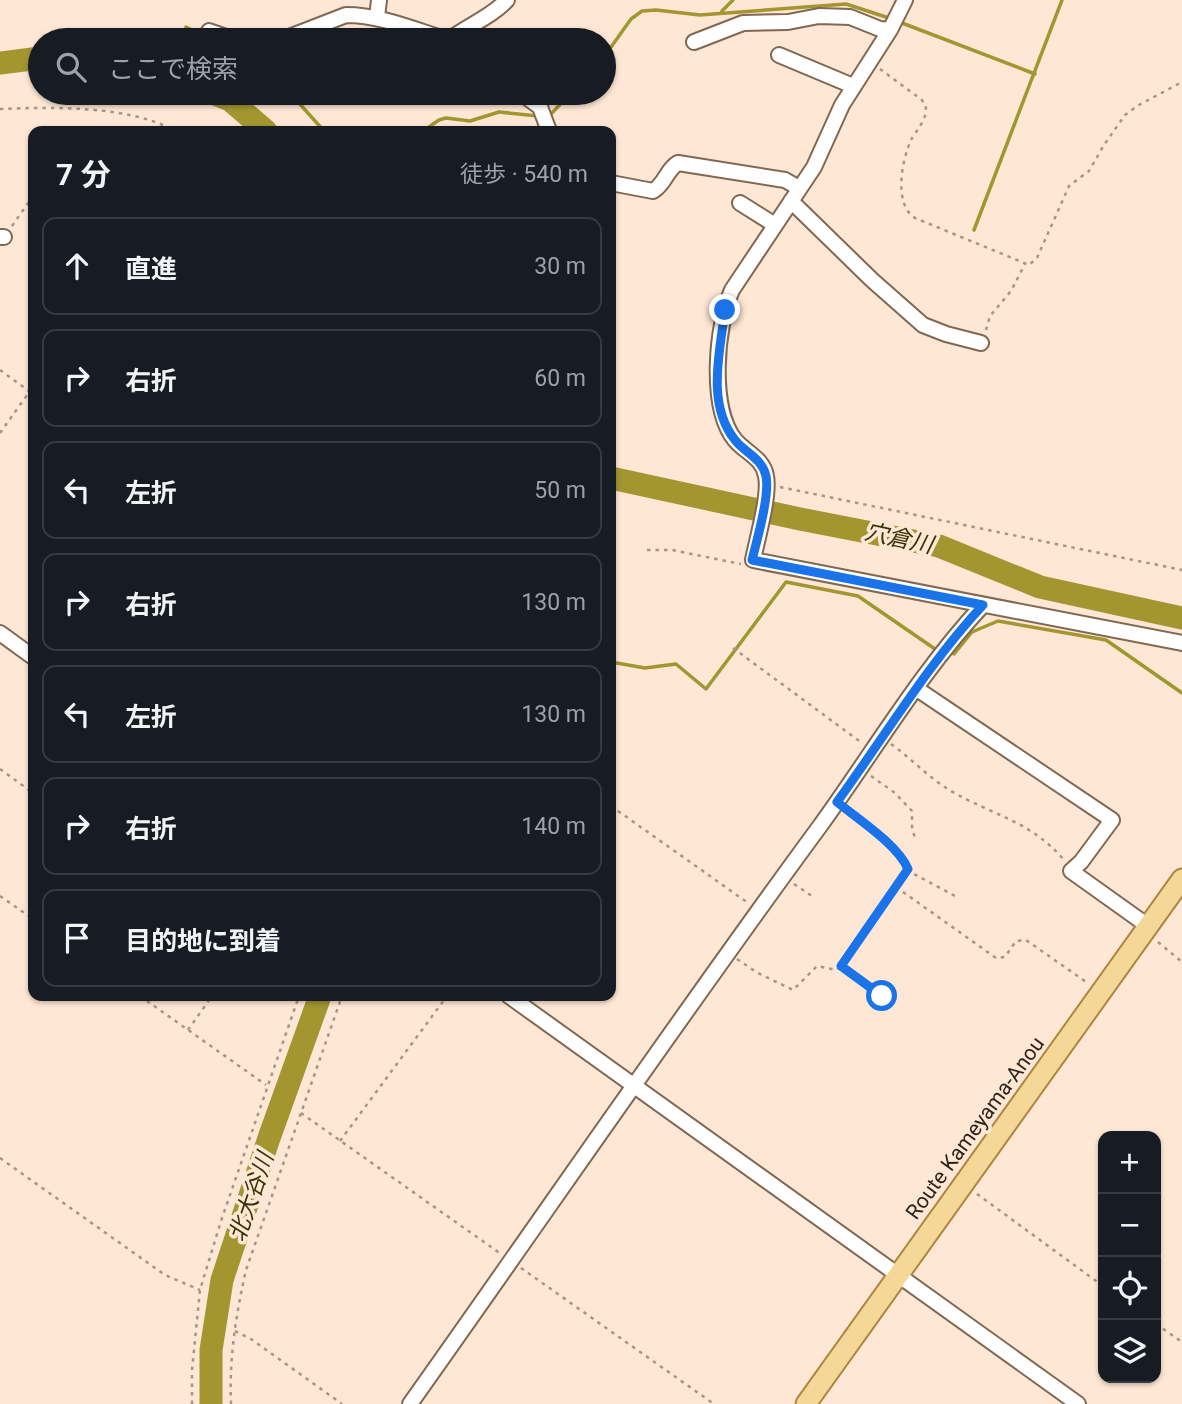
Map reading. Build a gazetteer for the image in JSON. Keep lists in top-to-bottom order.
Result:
{
  "streets": {
    "main road": ["Route Kameyama-Anou"]
  },
  "water": ["穴倉川", "北大谷川"],
  "page": {
    "search": "ここで検索",
    "heading": ["7 分", "徒歩 · 540 m"],
    "list": [
      ["直進", "30 m"],
      ["右折", "60 m"],
      ["左折", "50 m"],
      ["右折", "130 m"],
      ["左折", "130 m"],
      ["右折", "140 m"],
      "目的地に到着"
    ],
    "map_buttons": ["+", "−"]
  }
}
